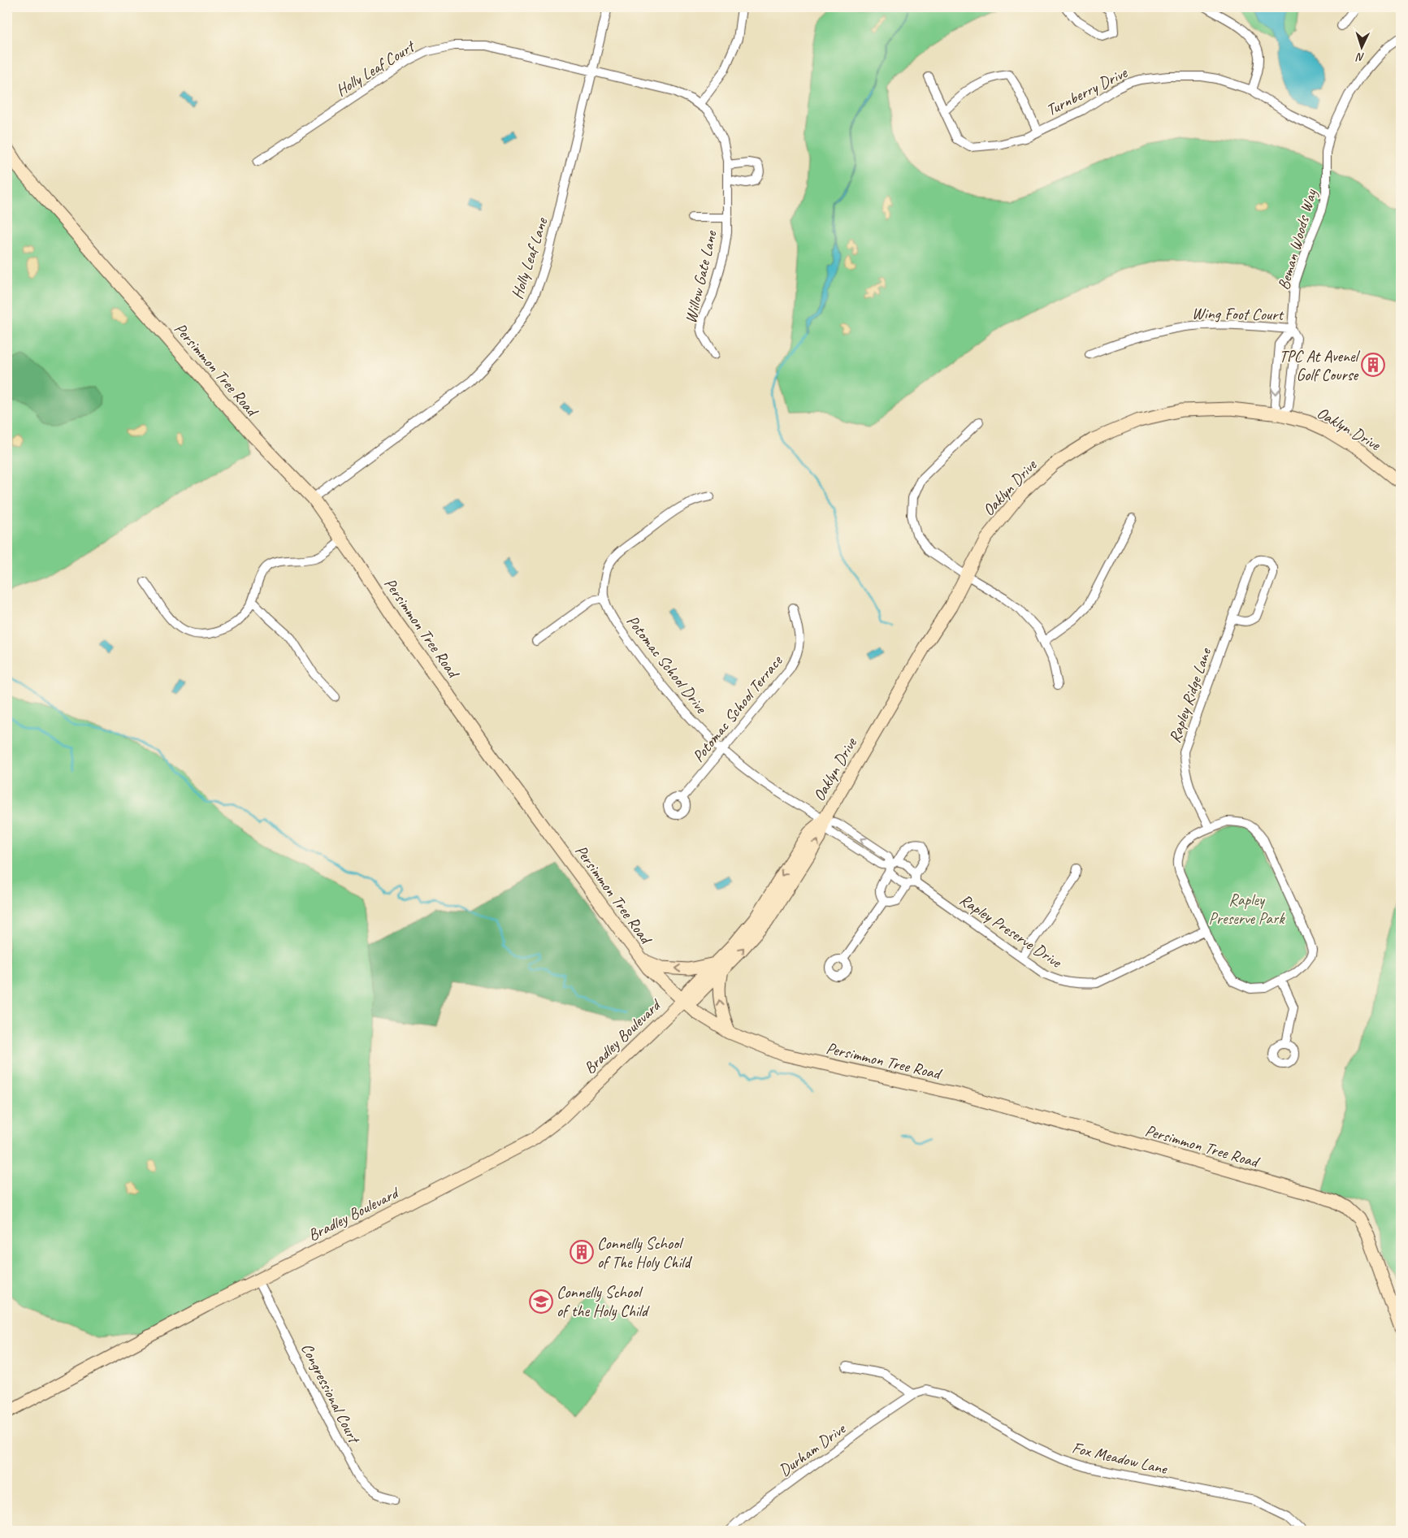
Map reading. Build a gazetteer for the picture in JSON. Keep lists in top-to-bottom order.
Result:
{
  "streets": {
    "main road": ["Persimmon Tree Road", "Oaklyn Drive", "Bradley Boulevard"],
    "street": [
      "Holly Leaf Court",
      "Turnberry Drive",
      "Beman Woods Way",
      "Holly Leaf Lane",
      "Willow Gate Lane",
      "Wing Foot Court",
      "Potomac School Drive",
      "Rapley Ridge Lane",
      "Potomac School Terrace",
      "Rapley Preserve Drive",
      "Congressional Court",
      "Durham Drive",
      "Fox Meadow Lane"
    ]
  },
  "crossings": [
    ["Holly Leaf Court", "Holly Leaf Lane"],
    ["Holly Leaf Court", "Willow Gate Lane"],
    ["Turnberry Drive", "Beman Woods Way"],
    ["Beman Woods Way", "Wing Foot Court"],
    ["Beman Woods Way", "Oaklyn Drive"],
    ["Holly Leaf Lane", "Willow Gate Lane"],
    ["Holly Leaf Lane", "Persimmon Tree Road"],
    ["Persimmon Tree Road", "Oaklyn Drive"],
    ["Persimmon Tree Road", "Bradley Boulevard"],
    ["Oaklyn Drive", "Potomac School Drive"],
    ["Oaklyn Drive", "Rapley Preserve Drive"],
    ["Oaklyn Drive", "Bradley Boulevard"],
    ["Potomac School Drive", "Potomac School Terrace"],
    ["Potomac School Drive", "Rapley Preserve Drive"],
    ["Bradley Boulevard", "Congressional Court"],
    ["Durham Drive", "Fox Meadow Lane"]
  ],
  "parks": ["Rapley Preserve Park"],
  "places": {
    "building": ["TPC At Avenel Golf Course", "Connelly School of The Holy Child"],
    "school or university": ["Connelly School of the Holy Child"]
  },
  "north": "bottom"
}
